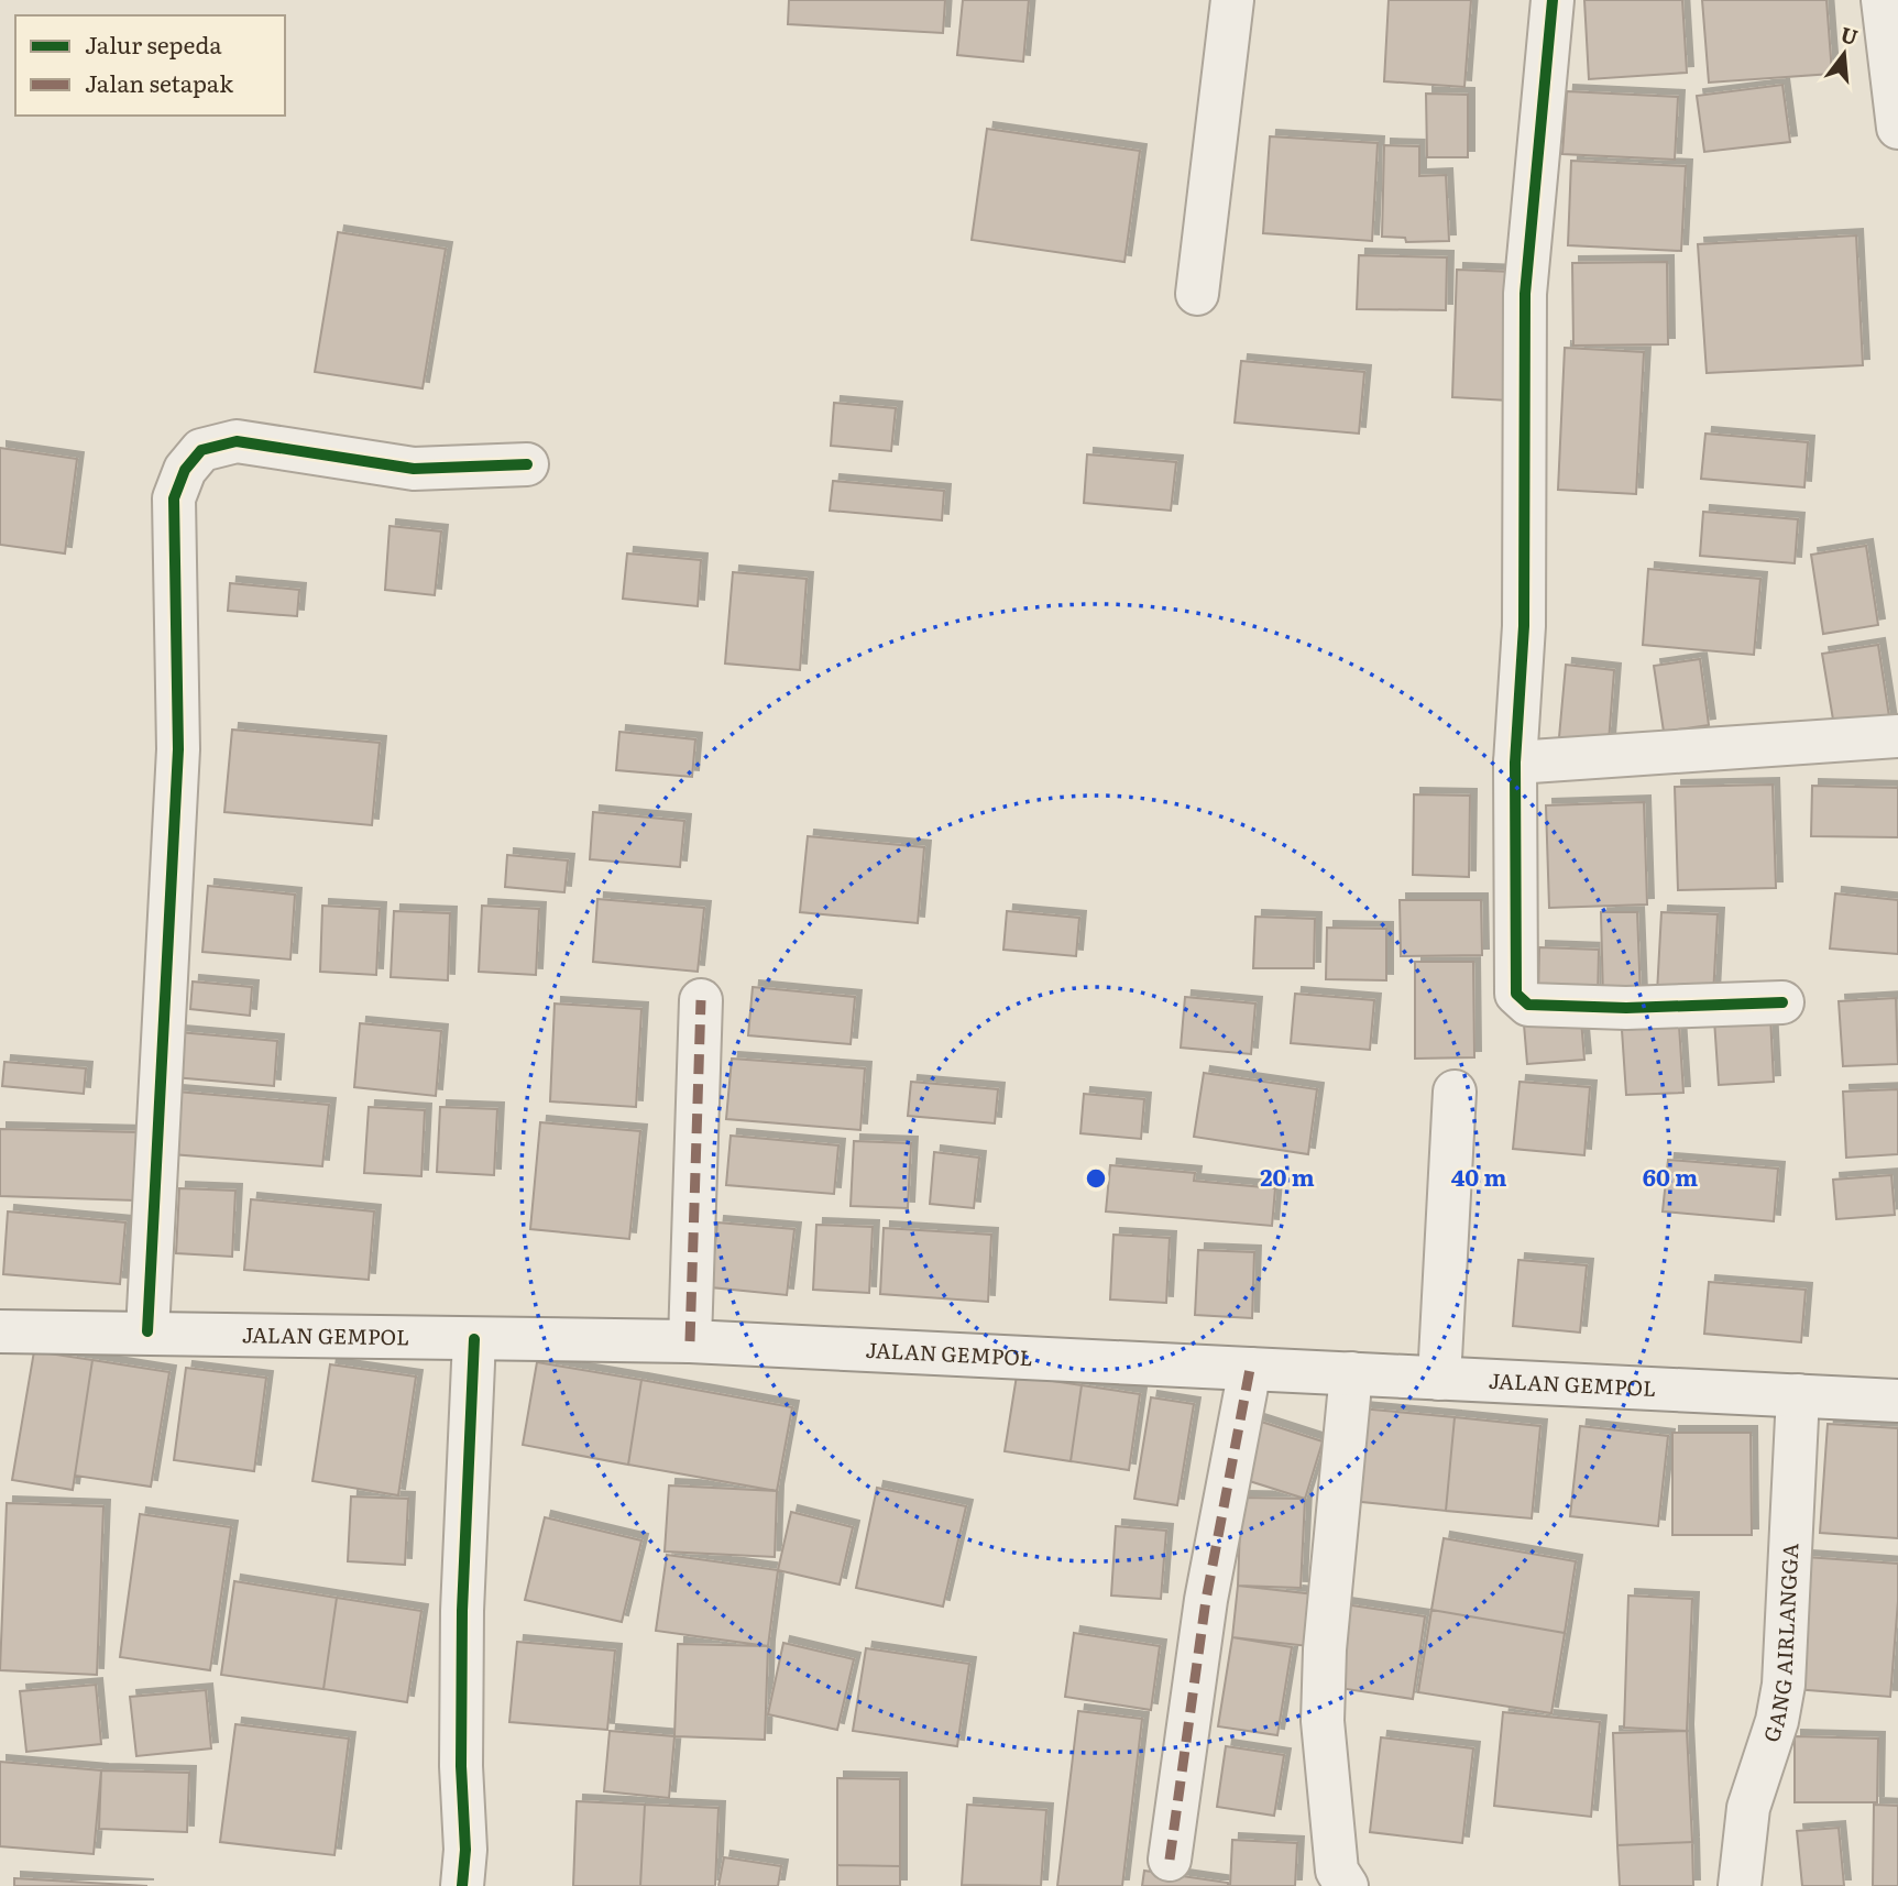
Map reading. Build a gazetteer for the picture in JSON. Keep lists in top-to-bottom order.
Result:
{
  "streets": {
    "street": ["JALAN GEMPOL", "GANG AIRLANGGA"]
  },
  "crossings": [
    ["JALAN GEMPOL", "GANG AIRLANGGA"]
  ],
  "legend": ["Jalur sepeda", "Jalan setapak"],
  "north": "top",
  "rings": ["20 m", "40 m", "60 m"]
}
